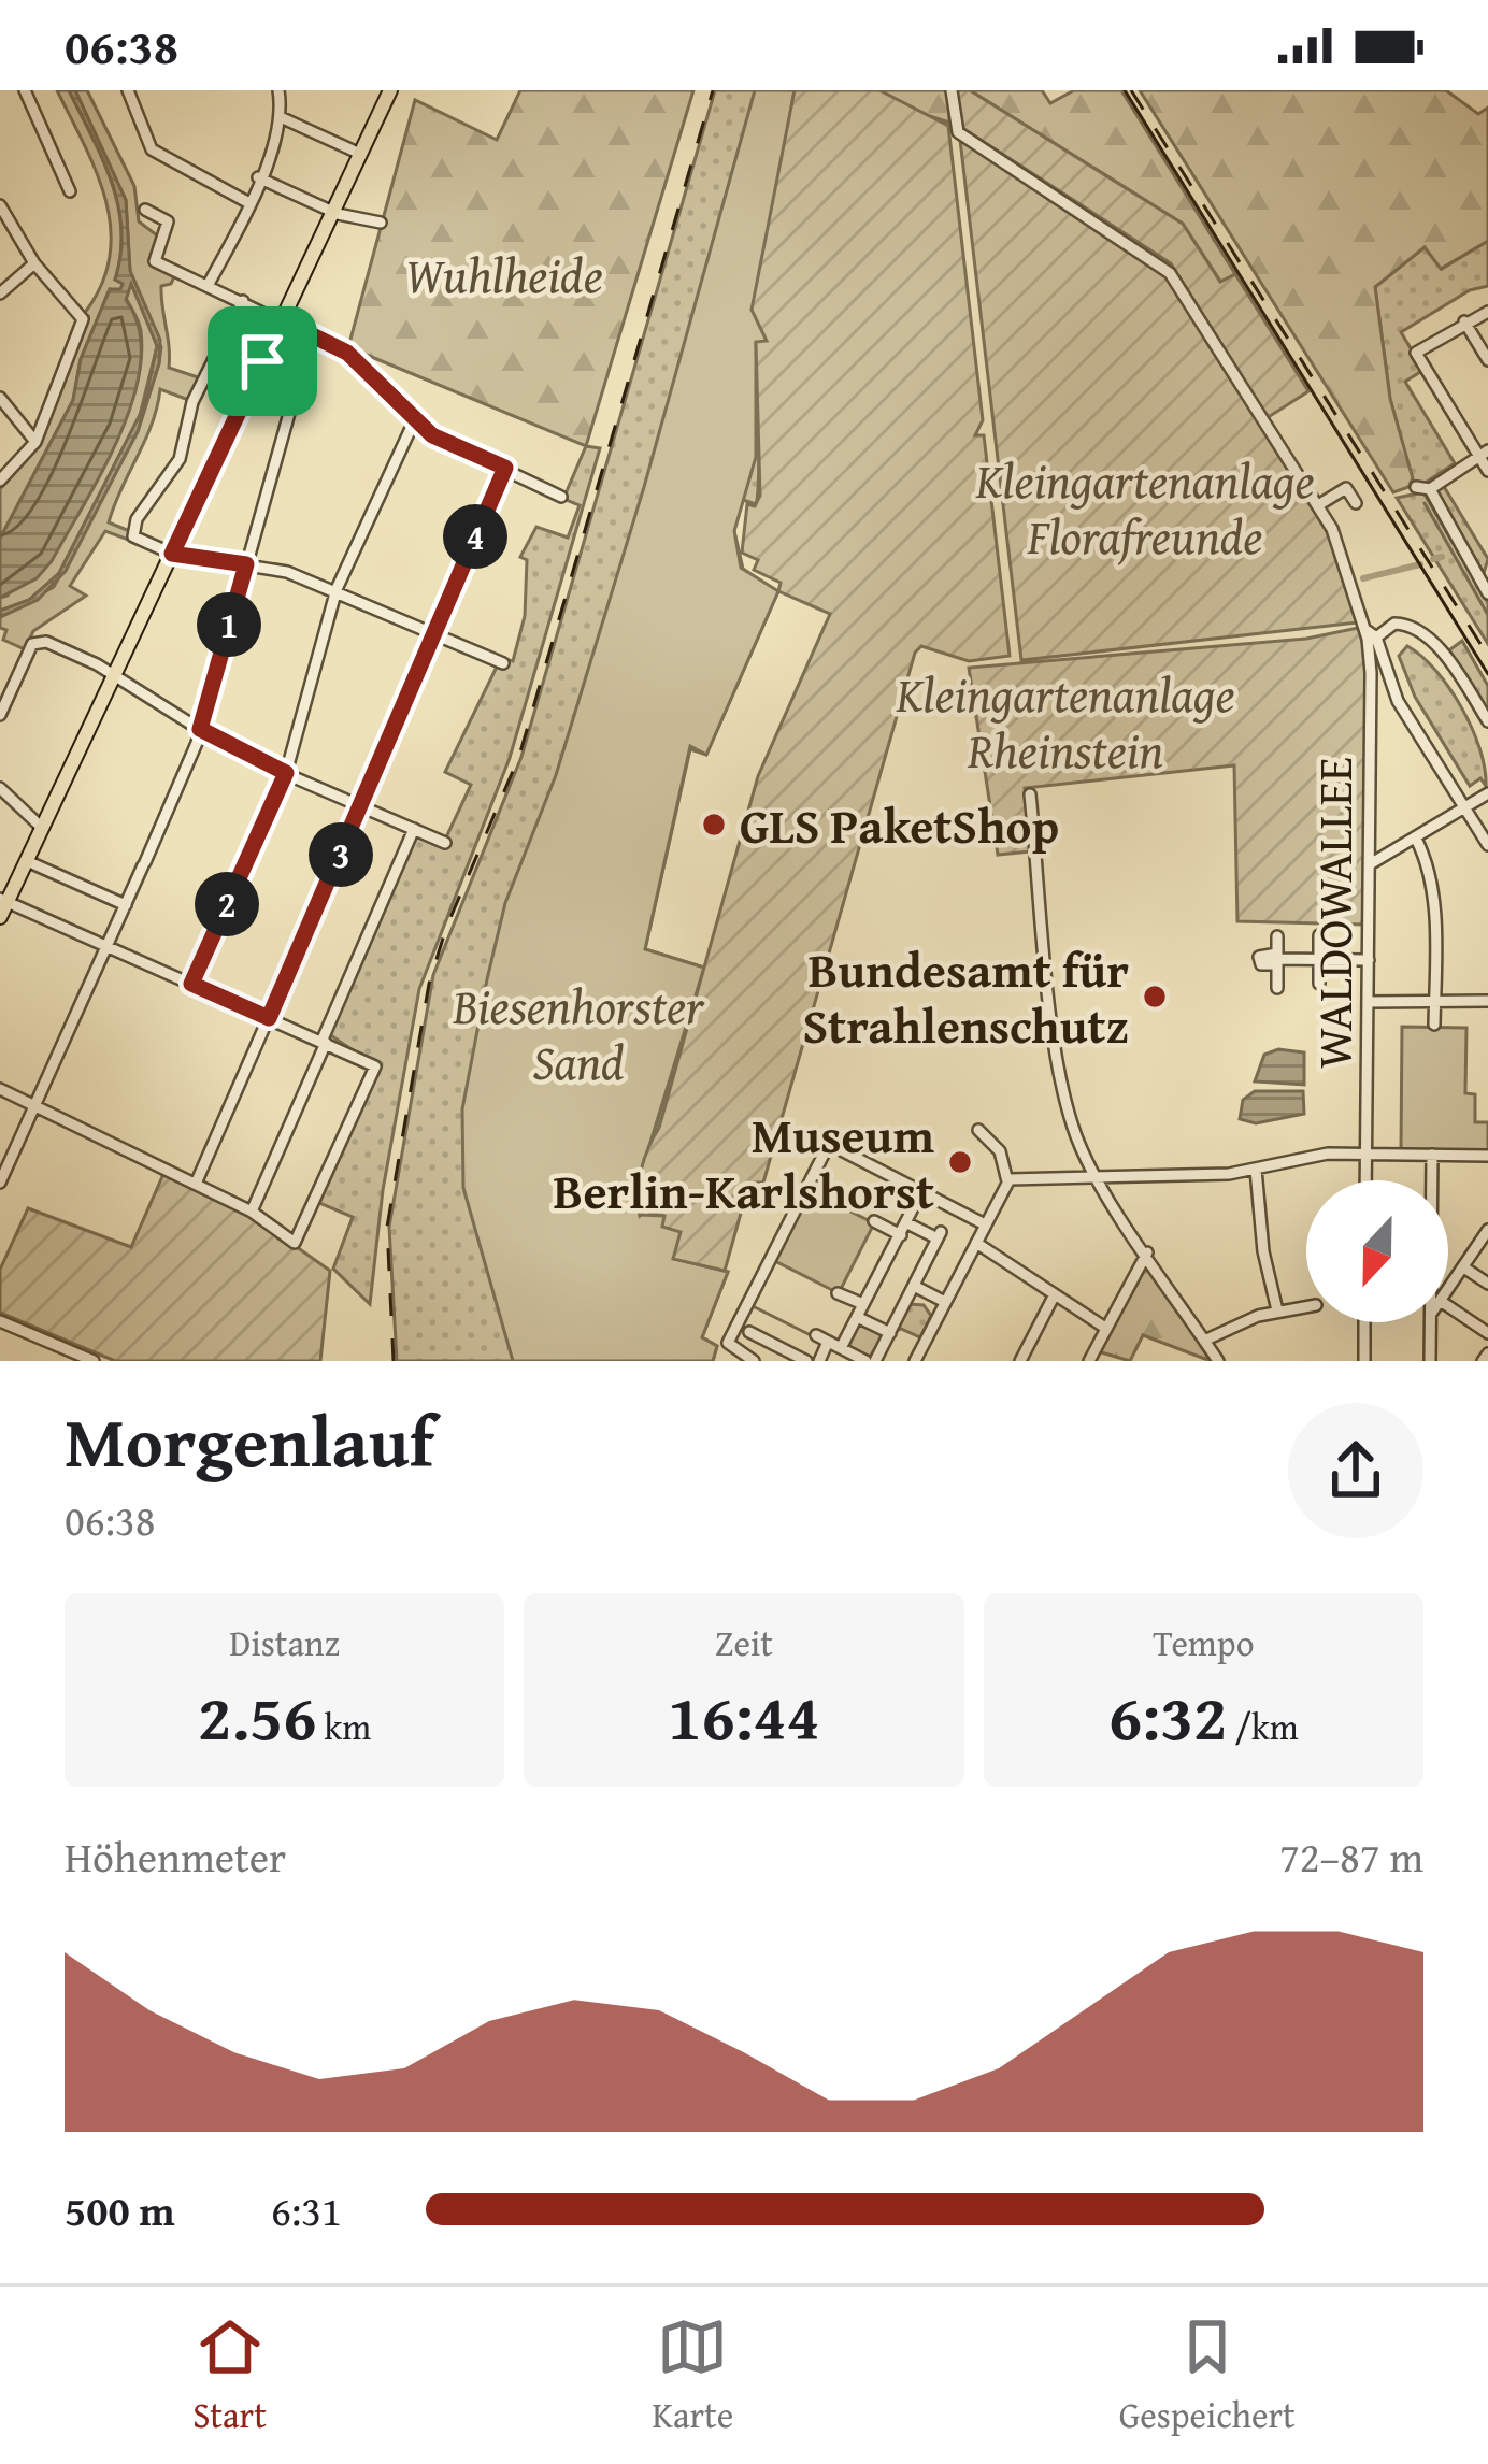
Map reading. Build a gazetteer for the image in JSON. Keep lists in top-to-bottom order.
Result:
{
  "streets": {
    "street": ["WALDOWALLEE"]
  },
  "parks": [
    "Wuhlheide",
    "Kleingartenanlage Florafreunde",
    "Kleingartenanlage Rheinstein",
    "Biesenhorster Sand"
  ],
  "places": ["GLS PaketShop", "Bundesamt für Strahlenschutz", "Museum Berlin-Karlshorst"],
  "north": "bottom",
  "page": {
    "status": "06:38",
    "pins": [
      "4",
      "1",
      "3",
      "2"
    ],
    "heading": ["Morgenlauf", "06:38"],
    "stats": [
      ["Distanz", "2.56 km"],
      ["Zeit", "16:44"],
      ["Tempo", "6:32 /km"]
    ],
    "chart": ["Höhenmeter", "72–87 m"],
    "list": [
      {
        "name": "500 m",
        "note": "6:31"
      }
    ],
    "tabs": ["Start", "Karte", "Gespeichert"]
  }
}
